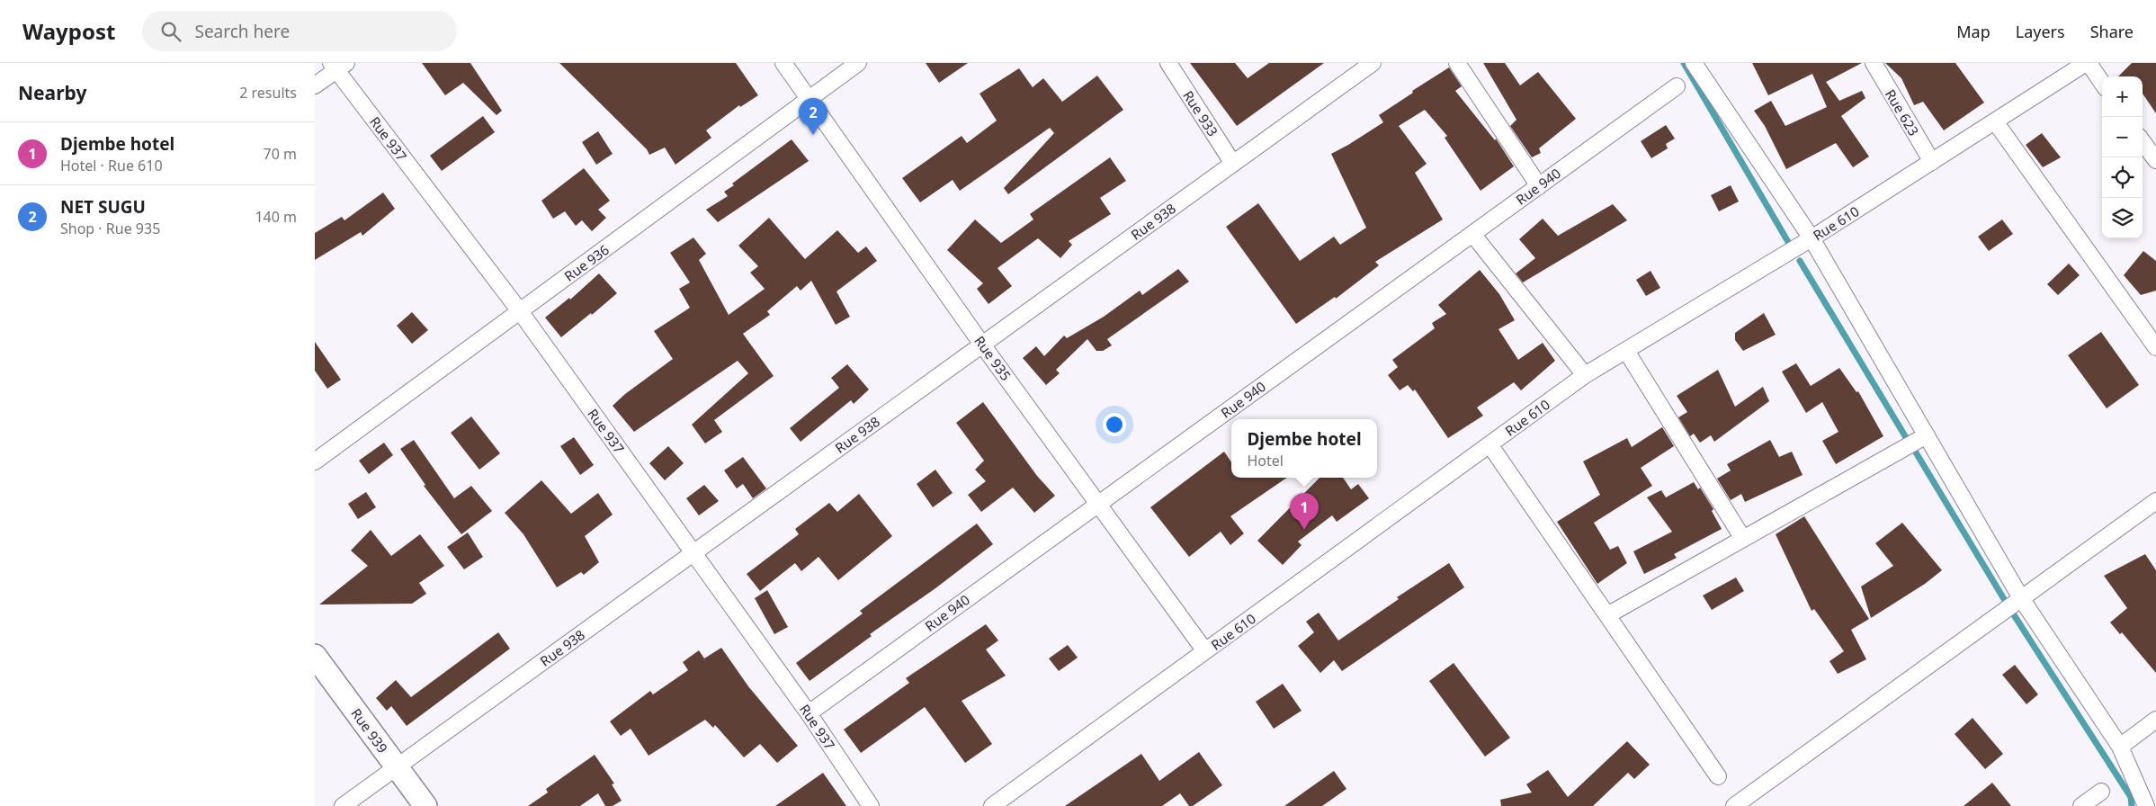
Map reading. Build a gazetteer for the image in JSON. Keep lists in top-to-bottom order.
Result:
{
  "streets": {
    "main road": ["Rue 939"],
    "street": [
      "Rue 623",
      "Rue 933",
      "Rue 937",
      "Rue 940",
      "Rue 938",
      "Rue 610",
      "Rue 936",
      "Rue 935"
    ]
  },
  "crossings": [
    ["Rue 623", "Rue 610"],
    ["Rue 933", "Rue 938"],
    ["Rue 937", "Rue 940"],
    ["Rue 937", "Rue 938"],
    ["Rue 937", "Rue 936"],
    ["Rue 940", "Rue 935"],
    ["Rue 938", "Rue 935"],
    ["Rue 938", "Rue 939"],
    ["Rue 610", "Rue 935"],
    ["Rue 936", "Rue 935"]
  ],
  "page": {
    "header": "Waypost",
    "search": "Search here",
    "nav": ["Map", "Layers", "Share"],
    "heading": ["Nearby", "2 results"],
    "map_buttons": ["+", "−"],
    "pins": ["2", "1"],
    "list": [
      {
        "mark": "1",
        "name": "Djembe hotel",
        "note": "Hotel · Rue 610",
        "value": "70 m"
      },
      {
        "mark": "2",
        "name": "NET SUGU",
        "note": "Shop · Rue 935",
        "value": "140 m"
      }
    ],
    "popup": ["Djembe hotel", "Hotel"]
  }
}
